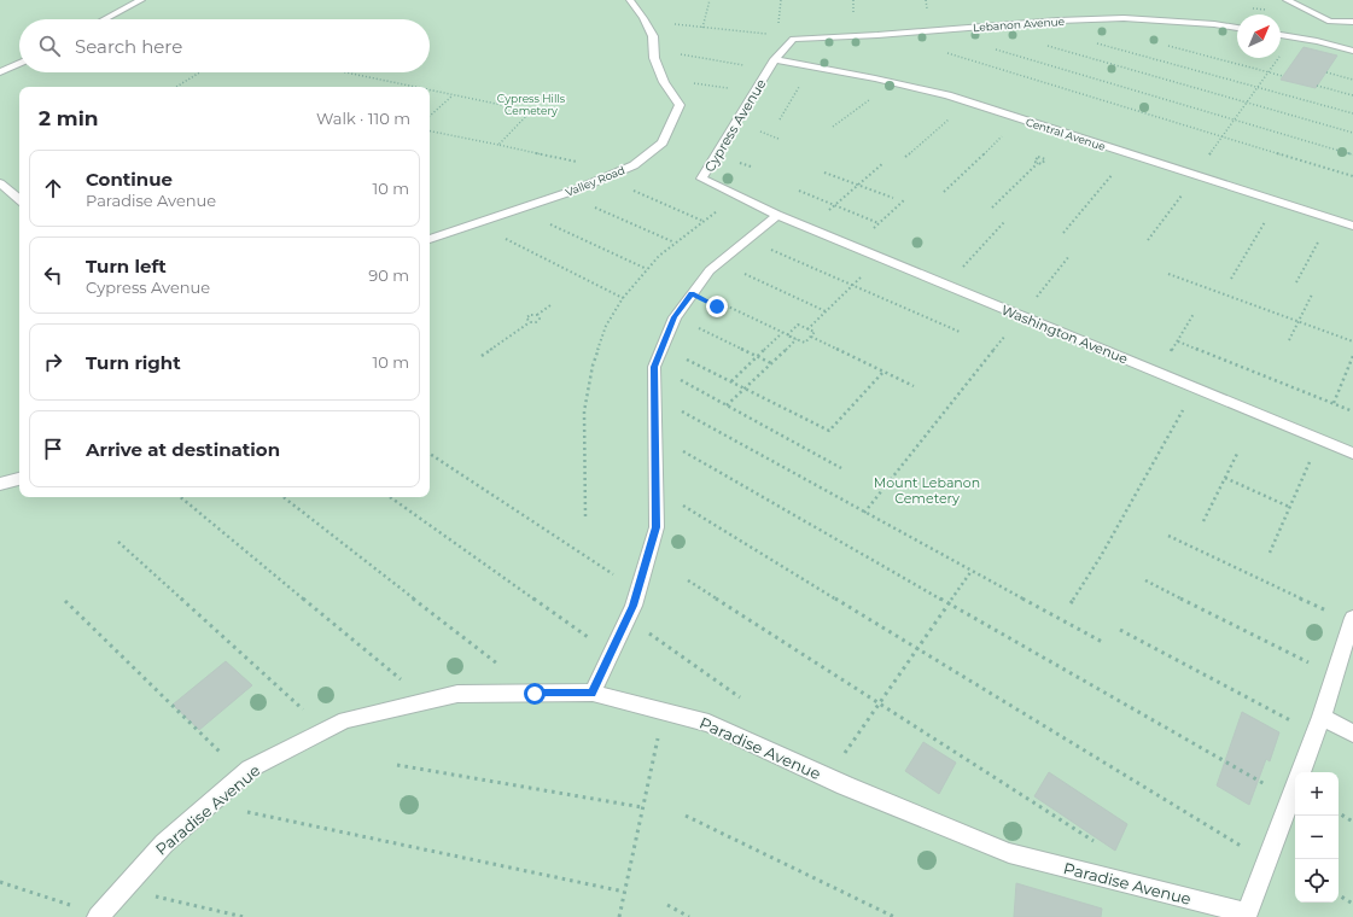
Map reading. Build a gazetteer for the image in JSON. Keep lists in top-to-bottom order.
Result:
{
  "streets": {
    "lane": [
      "Lebanon Avenue",
      "Cypress Avenue",
      "Central Avenue",
      "Valley Road",
      "Washington Avenue",
      "Paradise Avenue"
    ]
  },
  "crossings": [
    ["Lebanon Avenue", "Cypress Avenue"],
    ["Cypress Avenue", "Central Avenue"],
    ["Cypress Avenue", "Washington Avenue"]
  ],
  "parks": ["Cypress Hills Cemetery", "Mount Lebanon Cemetery"],
  "north": "top right",
  "page": {
    "search": "Search here",
    "heading": ["2 min", "Walk · 110 m"],
    "list": [
      ["Continue", "Paradise Avenue", "10 m"],
      ["Turn left", "Cypress Avenue", "90 m"],
      ["Turn right", "10 m"],
      "Arrive at destination"
    ],
    "map_buttons": ["+", "−"]
  }
}
